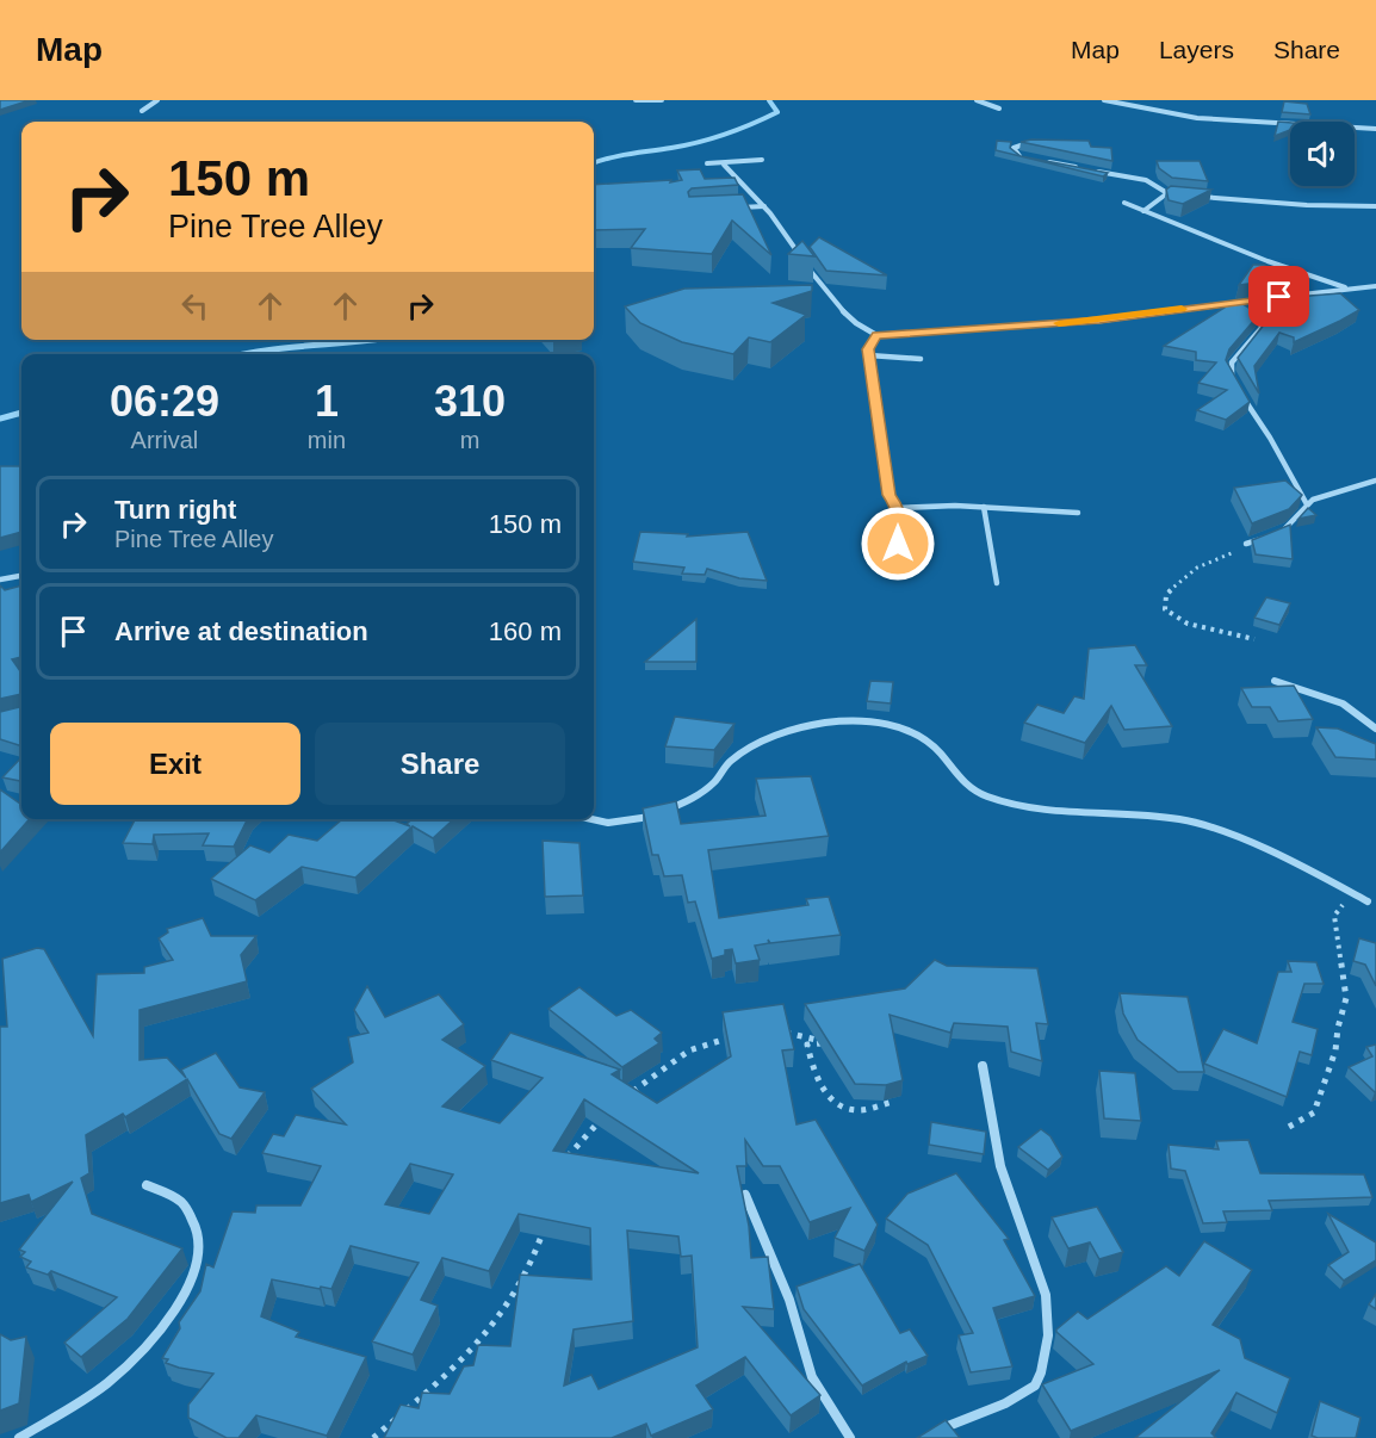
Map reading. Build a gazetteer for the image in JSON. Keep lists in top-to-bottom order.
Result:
{
  "page": {
    "header": "Map",
    "nav": ["Map", "Layers", "Share"],
    "turn": ["150 m", "Pine Tree Alley"],
    "eta": [
      "06:29",
      "Arrival",
      "1",
      "min",
      "310",
      "m"
    ],
    "list": [
      {
        "name": "Turn right",
        "note": "Pine Tree Alley",
        "value": "150 m"
      },
      {
        "name": "Arrive at destination",
        "value": "160 m"
      }
    ],
    "buttons": ["Exit", "Share"]
  }
}
